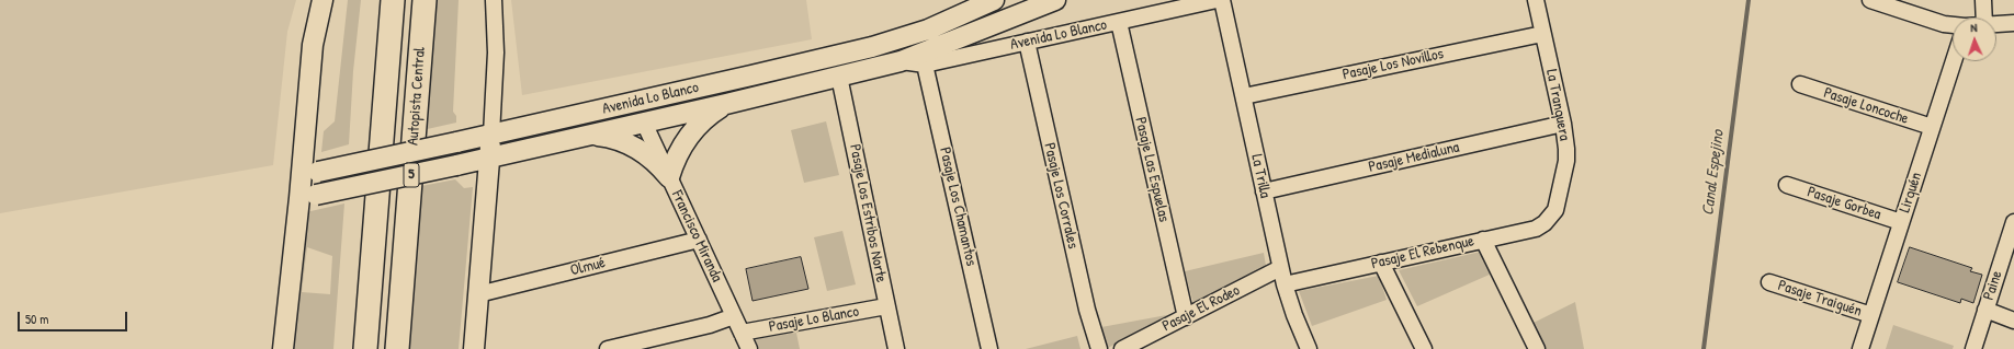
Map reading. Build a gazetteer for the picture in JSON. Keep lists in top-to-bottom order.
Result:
{
  "streets": {
    "highway": ["Autopista Central", "5"],
    "main road": ["Avenida Lo Blanco"],
    "street": [
      "Pasaje Los Novillos",
      "La Tranquera",
      "Pasaje Loncoche",
      "Pasaje Medialuna",
      "Pasaje Las Espuelas",
      "La Trilla",
      "Lirquén",
      "Pasaje Los Corrales",
      "Pasaje Gorbea",
      "Pasaje Los Chamantos",
      "Pasaje Los Estribos Norte",
      "Francisco Miranda",
      "Pasaje El Rebenque",
      "Olmué",
      "Paine",
      "Pasaje Traiguén",
      "Pasaje El Rodeo",
      "Pasaje Lo Blanco"
    ]
  },
  "crossings": [
    ["Avenida Lo Blanco", "Pasaje Las Espuelas"],
    ["Avenida Lo Blanco", "Pasaje Los Corrales"],
    ["Avenida Lo Blanco", "Pasaje Los Chamantos"],
    ["Avenida Lo Blanco", "Pasaje Los Estribos Norte"],
    ["Avenida Lo Blanco", "Francisco Miranda"],
    ["Pasaje Los Novillos", "La Tranquera"],
    ["Pasaje Los Novillos", "La Trilla"],
    ["La Tranquera", "Pasaje Medialuna"],
    ["La Tranquera", "Pasaje El Rebenque"],
    ["Pasaje Loncoche", "Lirquén"],
    ["Pasaje Medialuna", "La Trilla"],
    ["Pasaje Las Espuelas", "Pasaje El Rodeo"],
    ["La Trilla", "Pasaje El Rebenque"],
    ["La Trilla", "Pasaje El Rodeo"],
    ["Lirquén", "Pasaje Gorbea"],
    ["Lirquén", "Pasaje Traiguén"],
    ["Pasaje Los Estribos Norte", "Pasaje Lo Blanco"],
    ["Francisco Miranda", "Olmué"],
    ["Francisco Miranda", "Pasaje Lo Blanco"]
  ],
  "water": ["Canal Espejino"],
  "scale_bar": "50 m",
  "north": "top"
}
